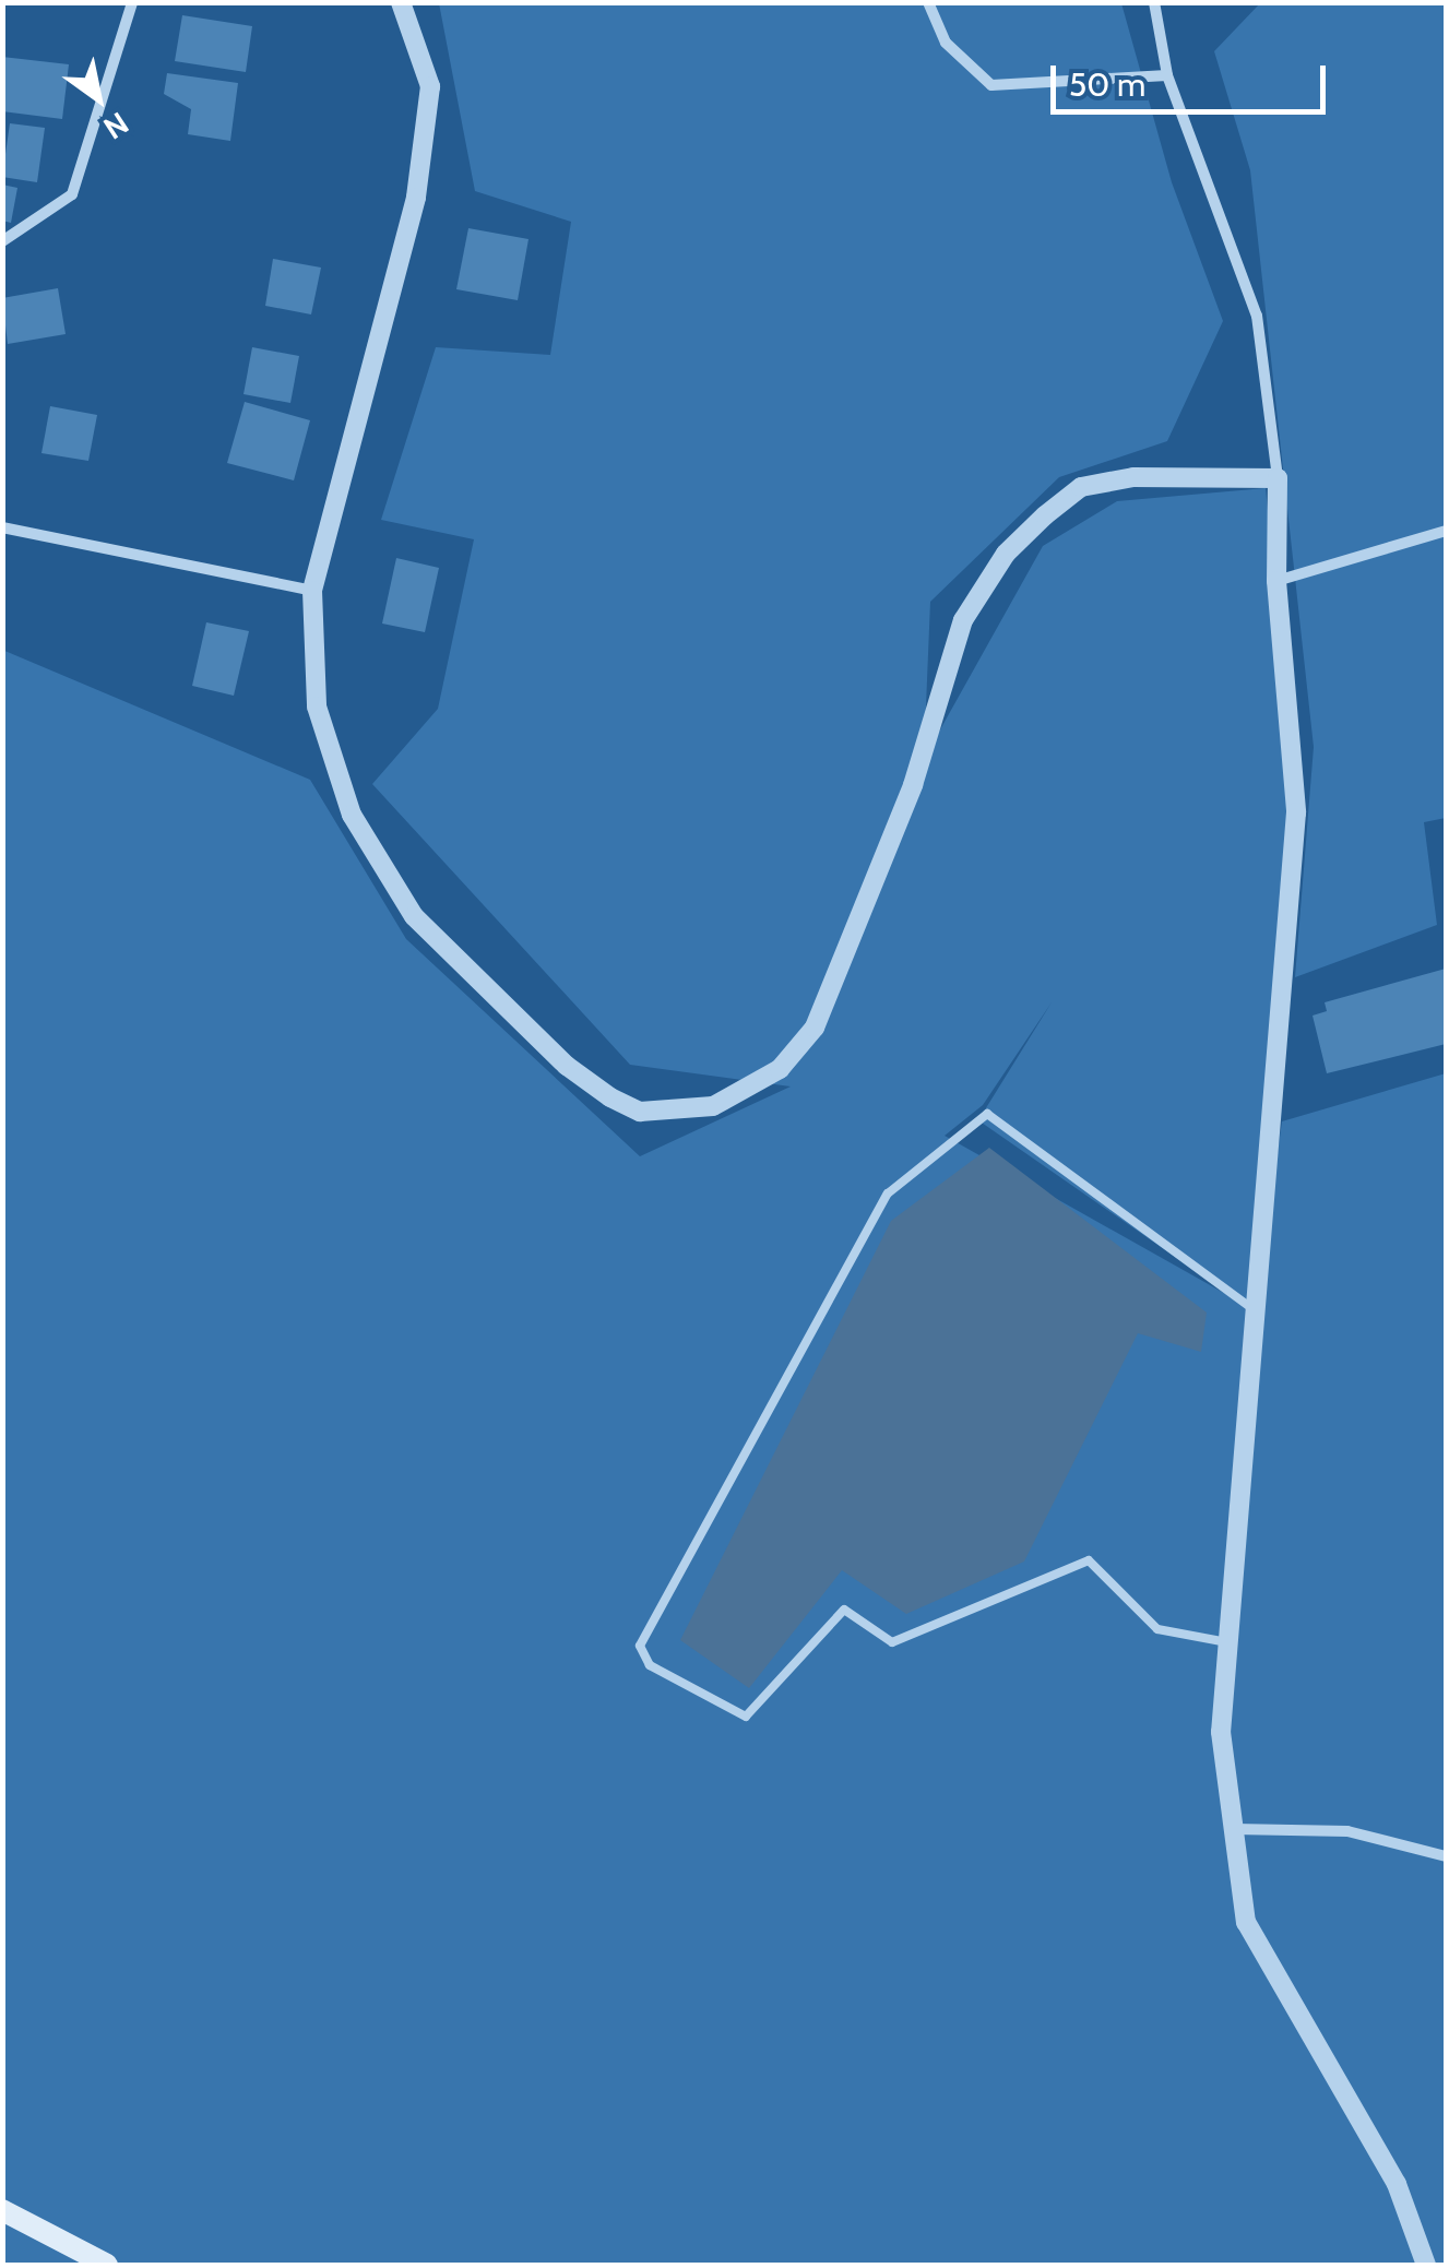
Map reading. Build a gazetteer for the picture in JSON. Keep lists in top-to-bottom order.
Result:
{
  "scale_bar": "50 m",
  "north": "bottom right"
}
